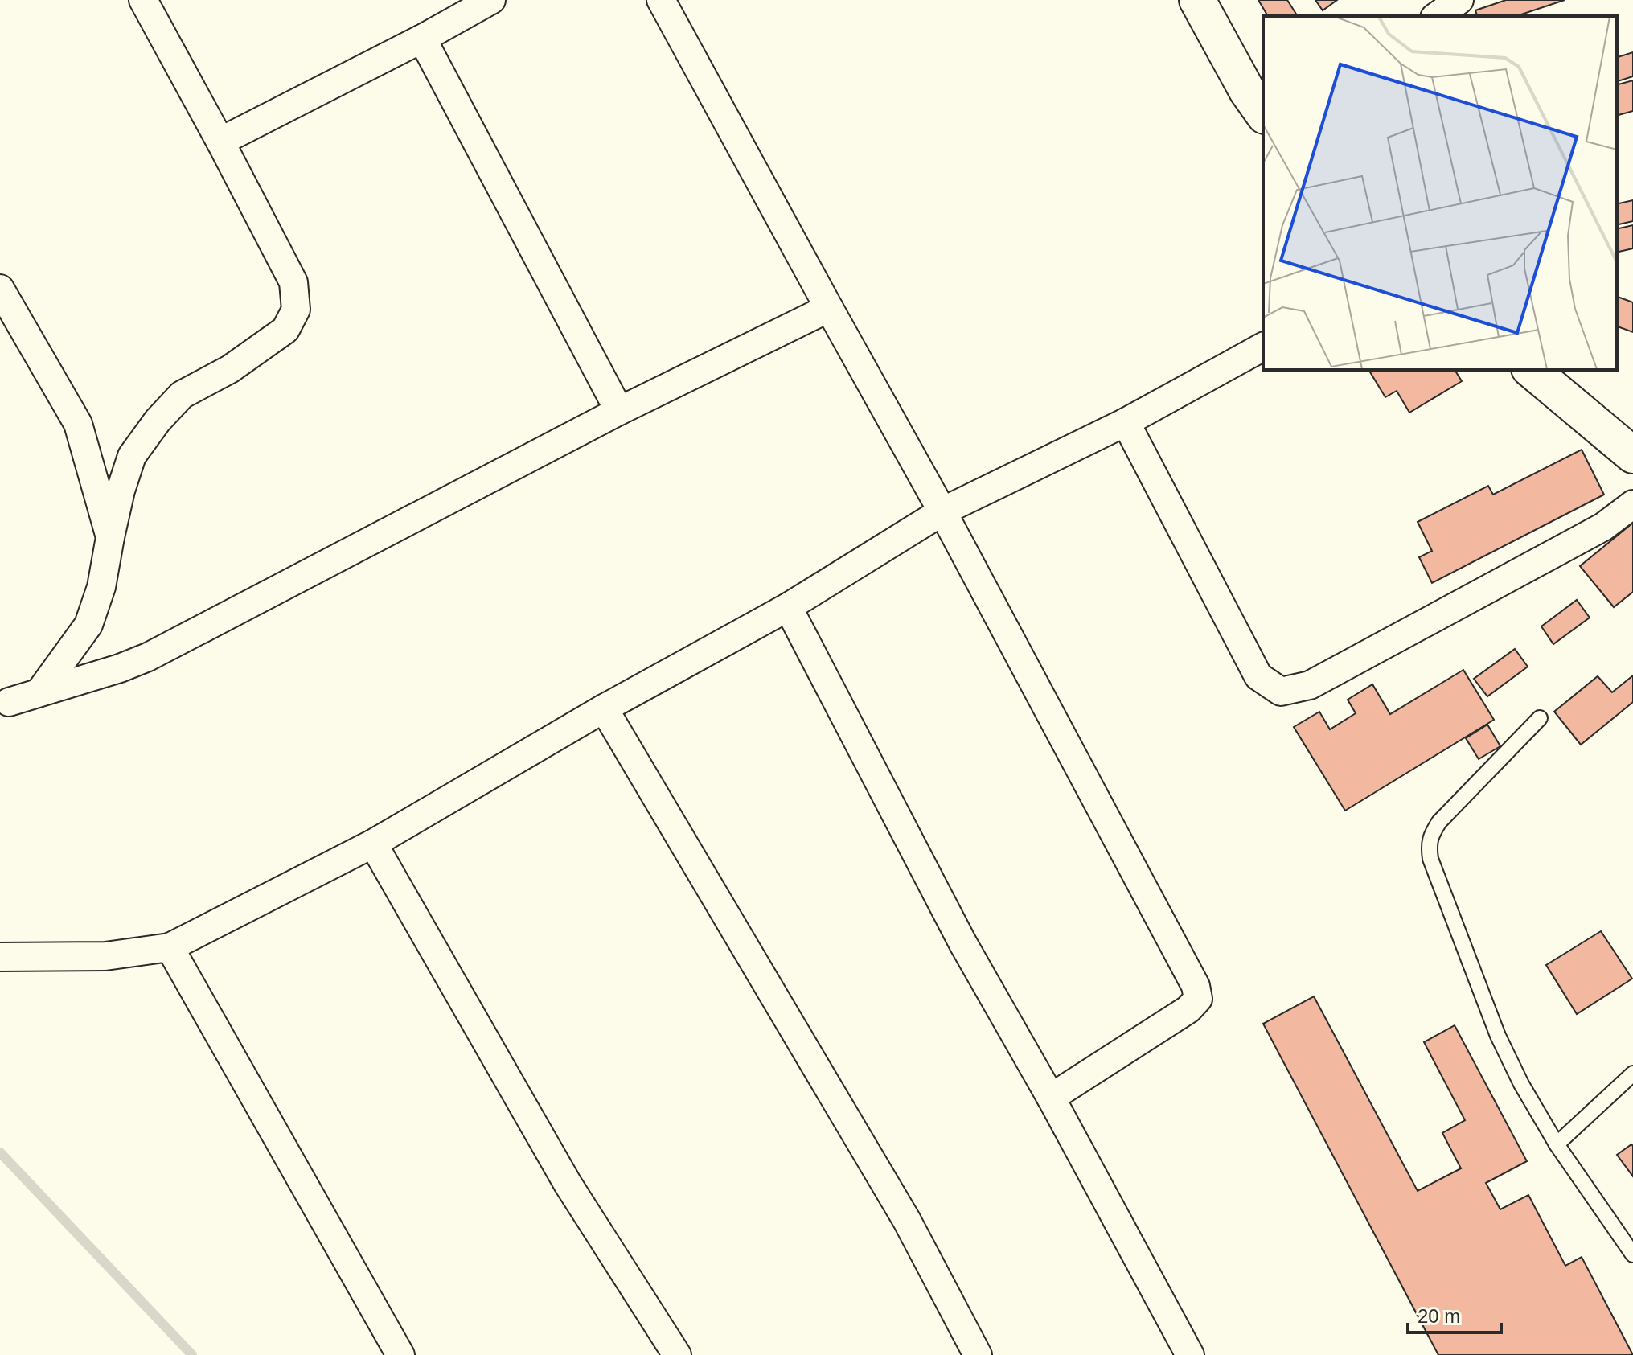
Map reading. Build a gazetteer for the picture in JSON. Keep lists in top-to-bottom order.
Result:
{
  "scale_bar": "20 m"
}
